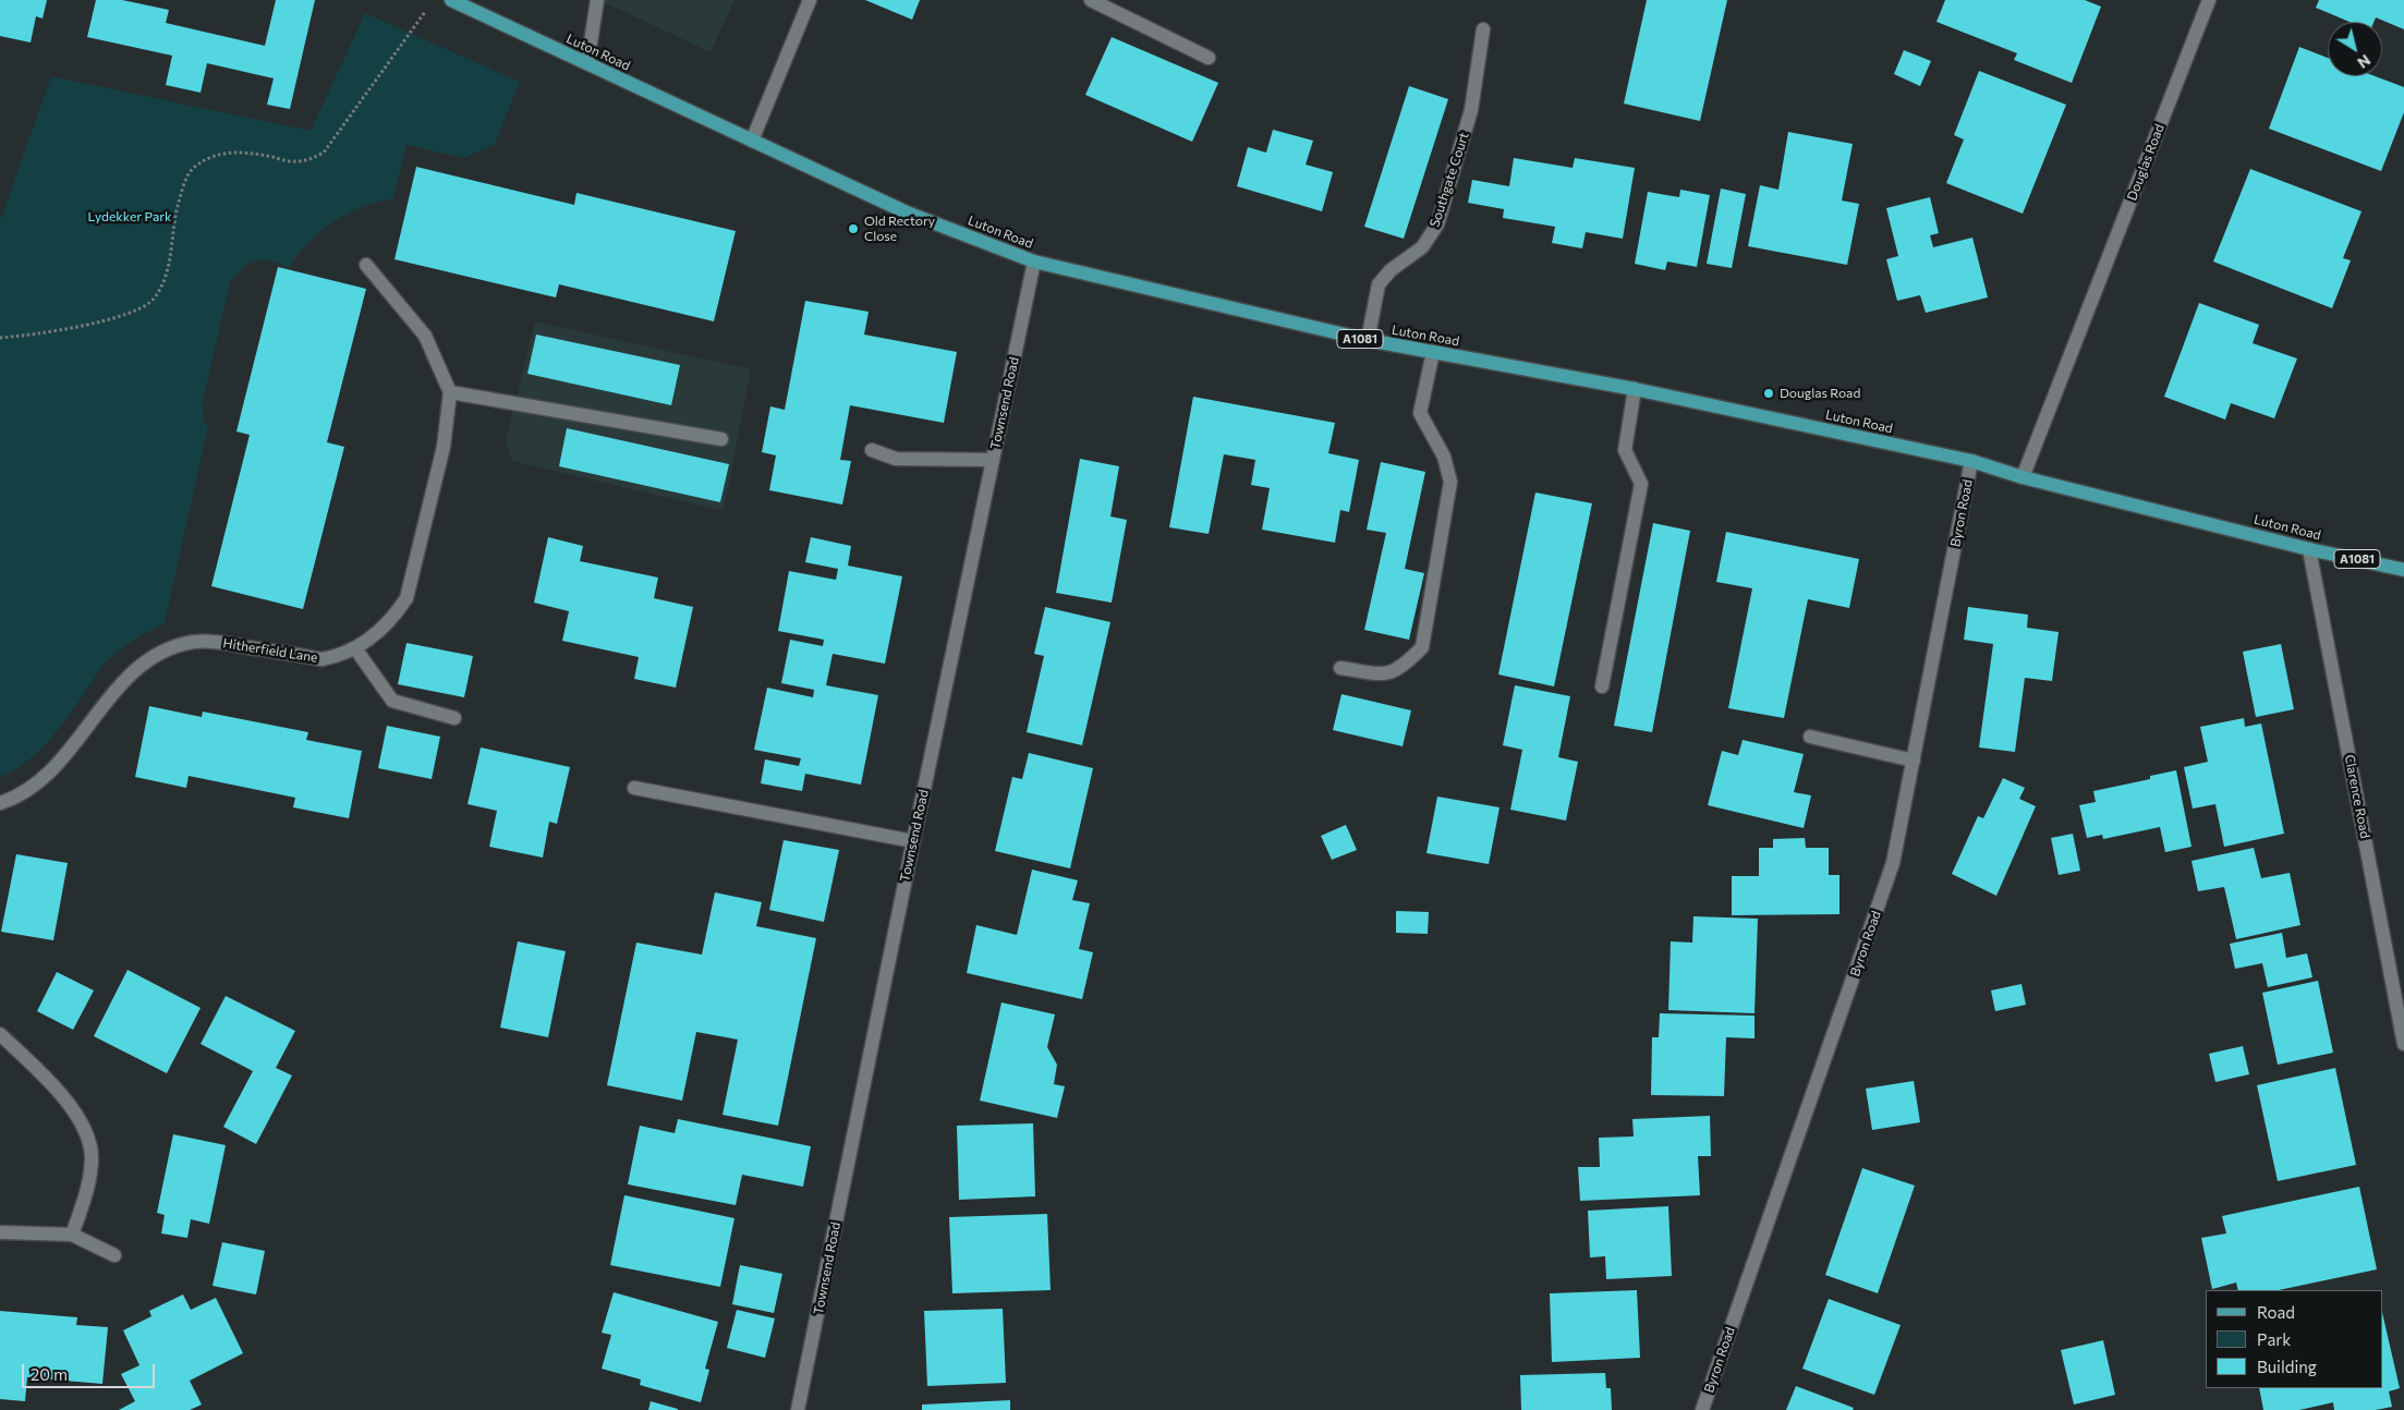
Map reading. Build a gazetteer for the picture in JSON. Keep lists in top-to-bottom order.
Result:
{
  "streets": {
    "main road": ["Luton Road", "A1081"],
    "street": [
      "Douglas Road",
      "Southgate Court",
      "Townsend Road",
      "Byron Road",
      "Hitherfield Lane",
      "Clarence Road"
    ]
  },
  "crossings": [
    ["Luton Road", "Douglas Road"],
    ["Luton Road", "Southgate Court"],
    ["Luton Road", "Townsend Road"],
    ["Luton Road", "Byron Road"],
    ["Luton Road", "Clarence Road"]
  ],
  "parks": ["Lydekker Park"],
  "places": ["Old Rectory Close", "Douglas Road"],
  "legend": ["Road", "Park", "Building"],
  "scale_bar": "20 m",
  "north": "bottom right"
}
